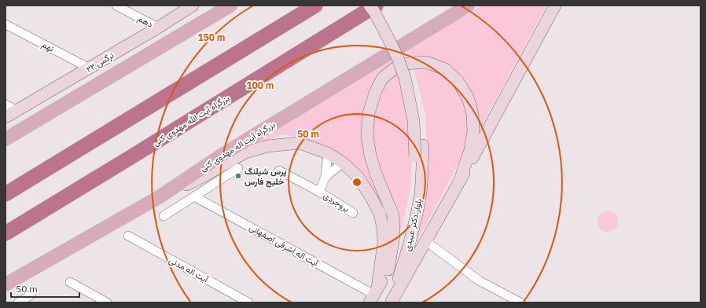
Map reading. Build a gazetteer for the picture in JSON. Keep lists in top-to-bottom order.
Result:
{
  "streets": {
    "highway": ["بزرگراه آیت الله مهدوی کنی"],
    "main road": ["نرگس ۲۲", "بزرگراه آیت اله مهدوی کنی", "بلوار دکتر عبیدی"],
    "street": [
      "دهم",
      "نهم",
      "بروجردی",
      "آیت اله اشرفی اصفهانی",
      "آیت اله مدنی"
    ]
  },
  "crossings": [
    ["دهم", "نرگس ۲۲"],
    ["نهم", "نرگس ۲۲"],
    ["بلوار دکتر عبیدی", "آیت اله اشرفی اصفهانی"]
  ],
  "places": ["پرس شیلنگ خلیج فارس"],
  "scale_bar": "50 m",
  "rings": ["150 m", "100 m", "50 m"]
}
